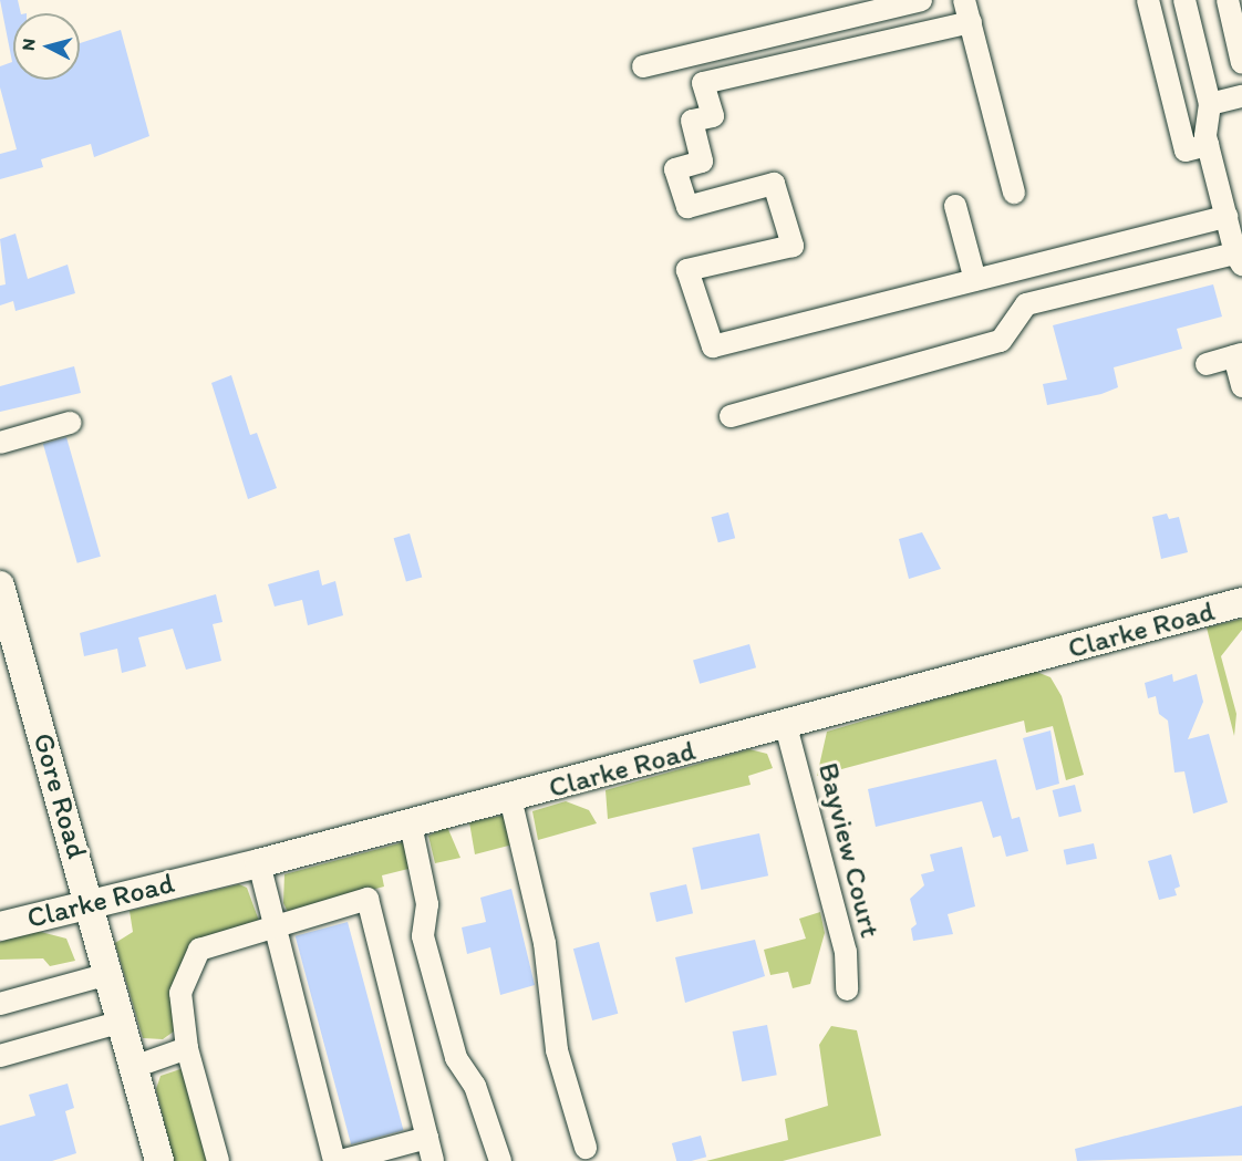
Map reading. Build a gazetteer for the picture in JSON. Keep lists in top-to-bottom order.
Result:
{
  "streets": {
    "main road": ["Clarke Road", "Gore Road"],
    "street": ["Bayview Court"]
  },
  "crossings": [
    ["Clarke Road", "Gore Road"],
    ["Clarke Road", "Bayview Court"]
  ],
  "north": "left"
}
